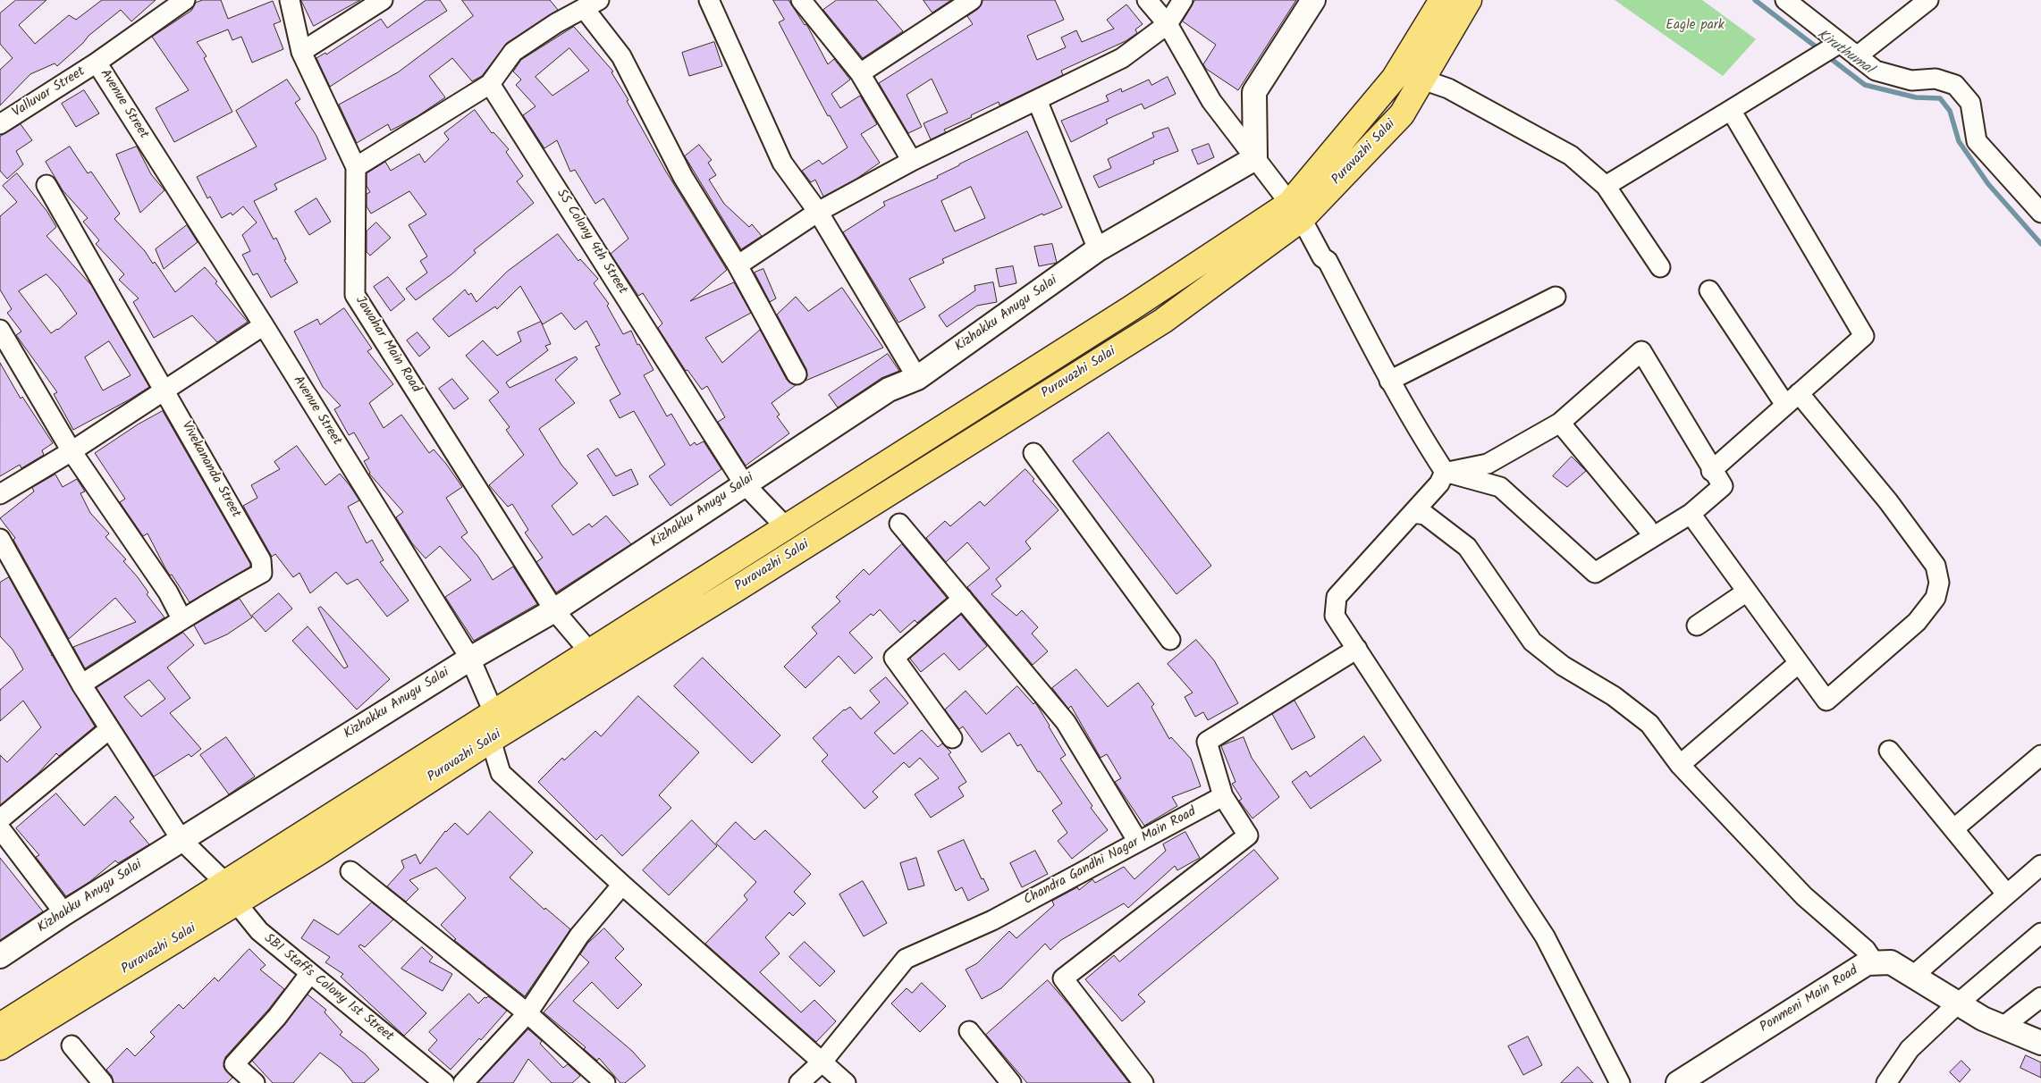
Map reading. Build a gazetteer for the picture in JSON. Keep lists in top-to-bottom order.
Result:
{
  "streets": {
    "main road": ["Puravazhi Salai"],
    "street": [
      "Valluvar Street",
      "Avenue Street",
      "SS Colony 4th Street",
      "Kizhakku Anugu Salai",
      "Jawahar Main Road",
      "Vivekananda Street",
      "Chandra Gandhi Nagar Main Road",
      "SBI Staffs Colony 1st Street",
      "Ponmeni Main Road"
    ]
  },
  "crossings": [
    ["Valluvar Street", "Avenue Street"],
    ["Avenue Street", "Puravazhi Salai"],
    ["Avenue Street", "Kizhakku Anugu Salai"],
    ["Puravazhi Salai", "SS Colony 4th Street"],
    ["Puravazhi Salai", "Jawahar Main Road"],
    ["Puravazhi Salai", "SBI Staffs Colony 1st Street"],
    ["SS Colony 4th Street", "Kizhakku Anugu Salai"],
    ["Kizhakku Anugu Salai", "Jawahar Main Road"],
    ["Kizhakku Anugu Salai", "SBI Staffs Colony 1st Street"],
    ["Vivekananda Street", "SBI Staffs Colony 1st Street"]
  ],
  "water": ["Kiruthumal"],
  "parks": ["Eagle park"]
}
